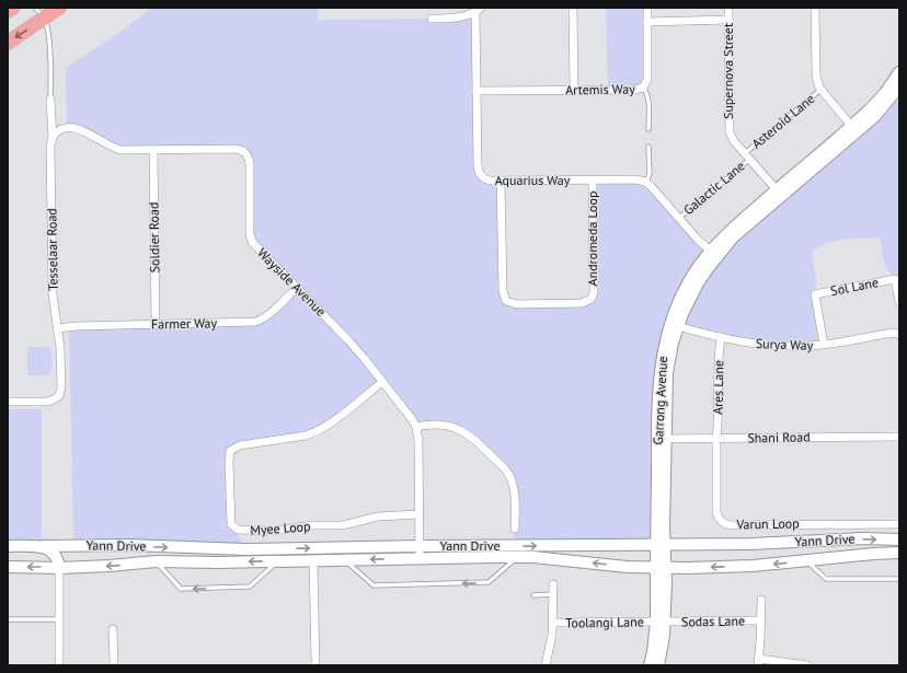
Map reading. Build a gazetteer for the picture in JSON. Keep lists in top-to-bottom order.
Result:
{
  "streets": {
    "street": [
      "Supernova Street",
      "Artemis Way",
      "Aquarius Way",
      "Soldier Road",
      "Andromeda Loop",
      "Tesselaar Road",
      "Wayside Avenue",
      "Sol Lane",
      "Farmer Way",
      "Surya Way",
      "Ares Lane",
      "Garrong Avenue",
      "Shani Road",
      "Varun Loop",
      "Myee Loop",
      "Yann Drive",
      "Sodas Lane",
      "Toolangi Lane"
    ],
    "lane": ["Asteroid Lane", "Galactic Lane"]
  },
  "crossings": [
    ["Supernova Street", "Asteroid Lane"],
    ["Supernova Street", "Galactic Lane"],
    ["Supernova Street", "Garrong Avenue"],
    ["Artemis Way", "Aquarius Way"],
    ["Asteroid Lane", "Galactic Lane"],
    ["Aquarius Way", "Andromeda Loop"],
    ["Soldier Road", "Wayside Avenue"],
    ["Soldier Road", "Farmer Way"],
    ["Tesselaar Road", "Wayside Avenue"],
    ["Tesselaar Road", "Farmer Way"],
    ["Wayside Avenue", "Farmer Way"],
    ["Wayside Avenue", "Myee Loop"],
    ["Sol Lane", "Surya Way"],
    ["Surya Way", "Ares Lane"],
    ["Surya Way", "Garrong Avenue"],
    ["Ares Lane", "Shani Road"],
    ["Ares Lane", "Varun Loop"],
    ["Garrong Avenue", "Shani Road"],
    ["Garrong Avenue", "Yann Drive"],
    ["Garrong Avenue", "Sodas Lane"],
    ["Garrong Avenue", "Toolangi Lane"],
    ["Shani Road", "Varun Loop"],
    ["Sodas Lane", "Toolangi Lane"]
  ]
}
